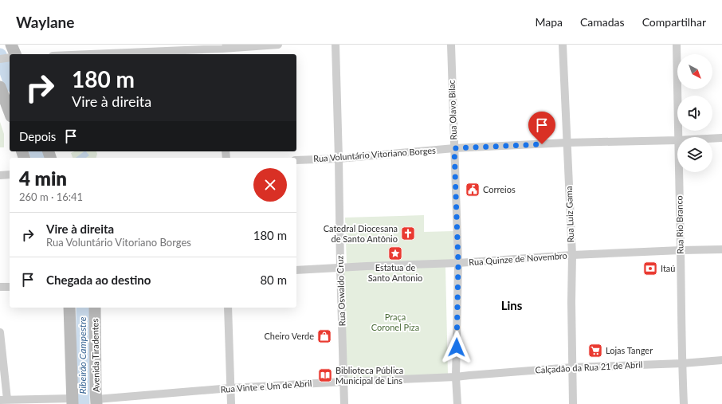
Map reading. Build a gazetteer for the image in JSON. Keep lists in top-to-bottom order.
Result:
{
  "streets": {
    "main road": ["Avenida Tiradentes"],
    "street": [
      "Rua Olavo Bilac",
      "Rua Voluntário Vitoriano Borges",
      "Rua Luiz Gama",
      "Rua Rio Branco",
      "Rua Quinze de Novembro",
      "Rua Oswaldo Cruz",
      "Calçadão da Rua 21 de Abril",
      "Rua Vinte e Um de Abril"
    ]
  },
  "crossings": [
    ["Rua Olavo Bilac", "Rua Voluntário Vitoriano Borges"],
    ["Rua Olavo Bilac", "Rua Quinze de Novembro"],
    ["Rua Olavo Bilac", "Calçadão da Rua 21 de Abril"],
    ["Rua Olavo Bilac", "Rua Vinte e Um de Abril"],
    ["Rua Voluntário Vitoriano Borges", "Rua Luiz Gama"],
    ["Rua Voluntário Vitoriano Borges", "Rua Rio Branco"],
    ["Rua Voluntário Vitoriano Borges", "Rua Oswaldo Cruz"],
    ["Rua Luiz Gama", "Rua Quinze de Novembro"],
    ["Rua Luiz Gama", "Calçadão da Rua 21 de Abril"],
    ["Rua Rio Branco", "Rua Quinze de Novembro"],
    ["Rua Rio Branco", "Calçadão da Rua 21 de Abril"],
    ["Rua Quinze de Novembro", "Rua Oswaldo Cruz"],
    ["Rua Oswaldo Cruz", "Rua Vinte e Um de Abril"],
    ["Avenida Tiradentes", "Rua Vinte e Um de Abril"],
    ["Calçadão da Rua 21 de Abril", "Rua Vinte e Um de Abril"]
  ],
  "districts": ["Lins"],
  "water": ["Ribeirão Campestre"],
  "parks": ["Praça Coronel Piza"],
  "places": {
    "public building": ["Correios"],
    "church": ["Catedral Diocesana de Santo Antônio"],
    "place": ["Estatua de Santo Antonio"],
    "bank": ["Itaú"],
    "shop": ["Cheiro Verde"],
    "supermarket": ["Lojas Tanger"],
    "library": ["Biblioteca Pública Municipal de Lins"]
  },
  "north": "bottom right",
  "page": {
    "header": "Waylane",
    "nav": ["Mapa", "Camadas", "Compartilhar"],
    "turn": ["180 m", "Vire à direita"],
    "then": "Depois",
    "heading": ["4 min", "260 m · 16:41"],
    "list": [
      {
        "name": "Vire à direita",
        "note": "Rua Voluntário Vitoriano Borges",
        "value": "180 m"
      },
      {
        "name": "Chegada ao destino",
        "value": "80 m"
      }
    ]
  }
}
